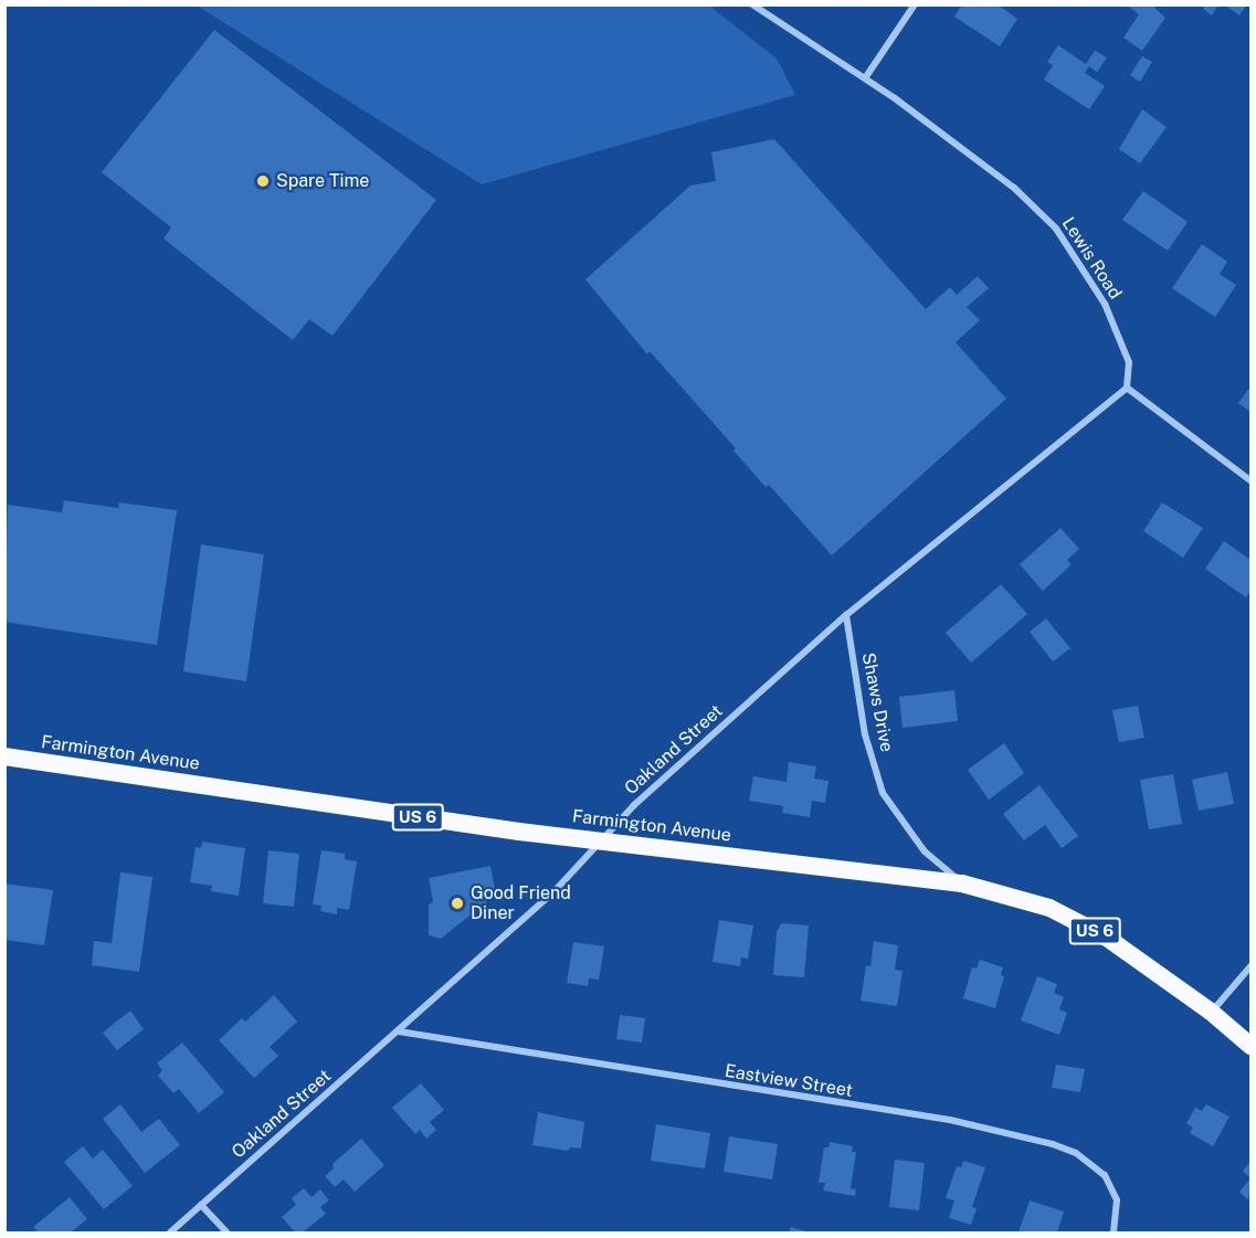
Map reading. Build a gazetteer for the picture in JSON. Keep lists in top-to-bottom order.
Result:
{
  "streets": {
    "highway": ["Farmington Avenue", "US 6"],
    "street": [
      "Lewis Road",
      "Shaws Drive",
      "Oakland Street",
      "Eastview Street"
    ]
  },
  "crossings": [
    ["Lewis Road", "Oakland Street"],
    ["Shaws Drive", "Oakland Street"],
    ["Shaws Drive", "Farmington Avenue"],
    ["Oakland Street", "Farmington Avenue"],
    ["Oakland Street", "Eastview Street"]
  ],
  "places": ["Spare Time", "Good Friend Diner"]
}
